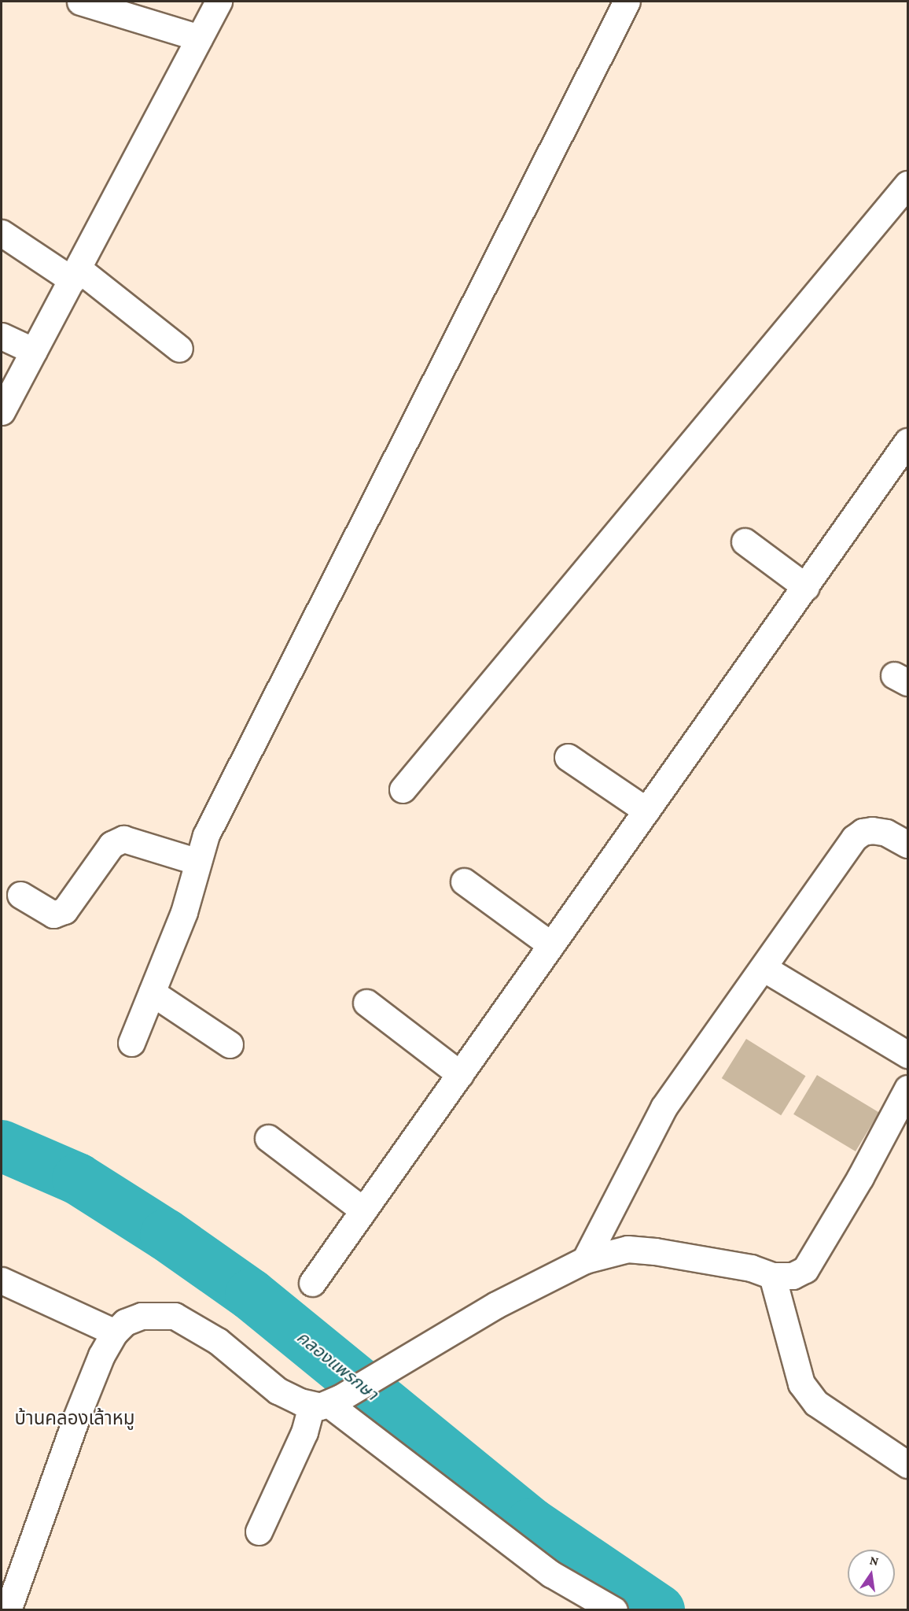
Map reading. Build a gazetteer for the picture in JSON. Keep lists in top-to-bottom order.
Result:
{
  "districts": ["บ้านคลองเล้าหมู"],
  "water": ["คลองแพรกษา"],
  "north": "top"
}
